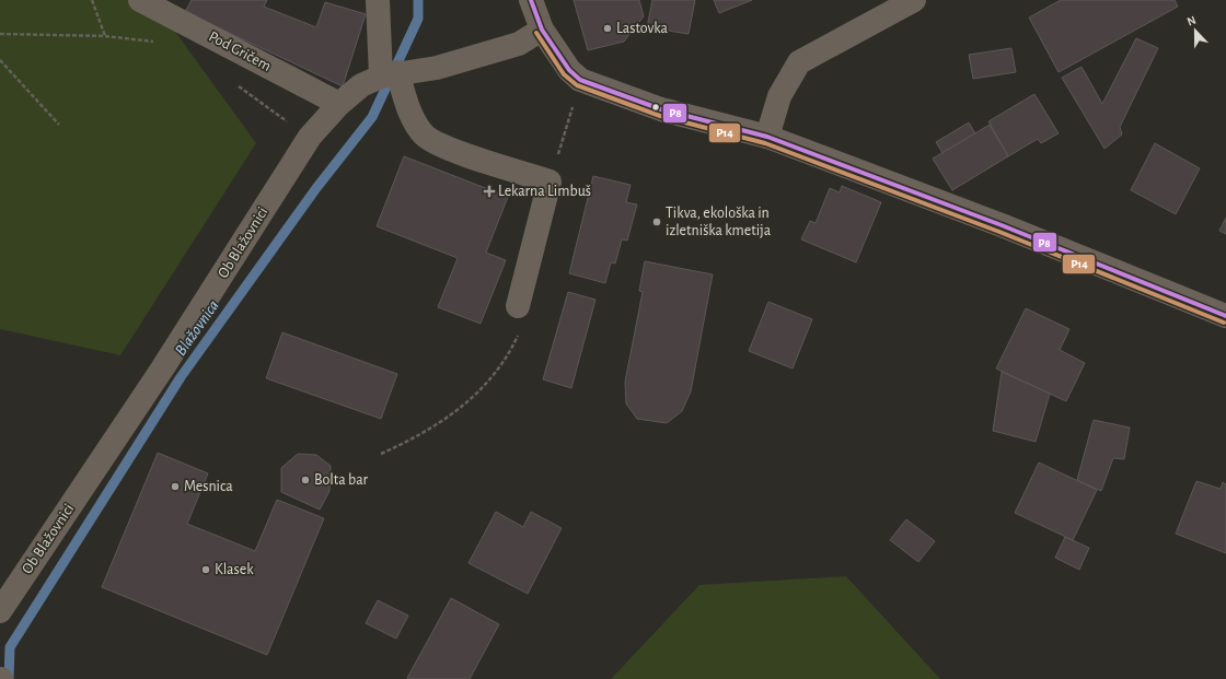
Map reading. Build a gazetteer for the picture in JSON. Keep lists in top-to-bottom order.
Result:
{
  "streets": {
    "street": ["Pod Gričem", "Ob Blažovnici"]
  },
  "crossings": [
    ["Pod Gričem", "Ob Blažovnici"]
  ],
  "water": ["Blažovnica"],
  "places": {
    "other": [
      "Lastovka",
      "Tikva, ekološka in izletniška kmetija",
      "Bolta bar",
      "Mesnica",
      "Klasek"
    ],
    "health": ["Lekarna Limbuš"]
  },
  "lines": ["transit line P8", "transit line P14"],
  "north": "top"
}
